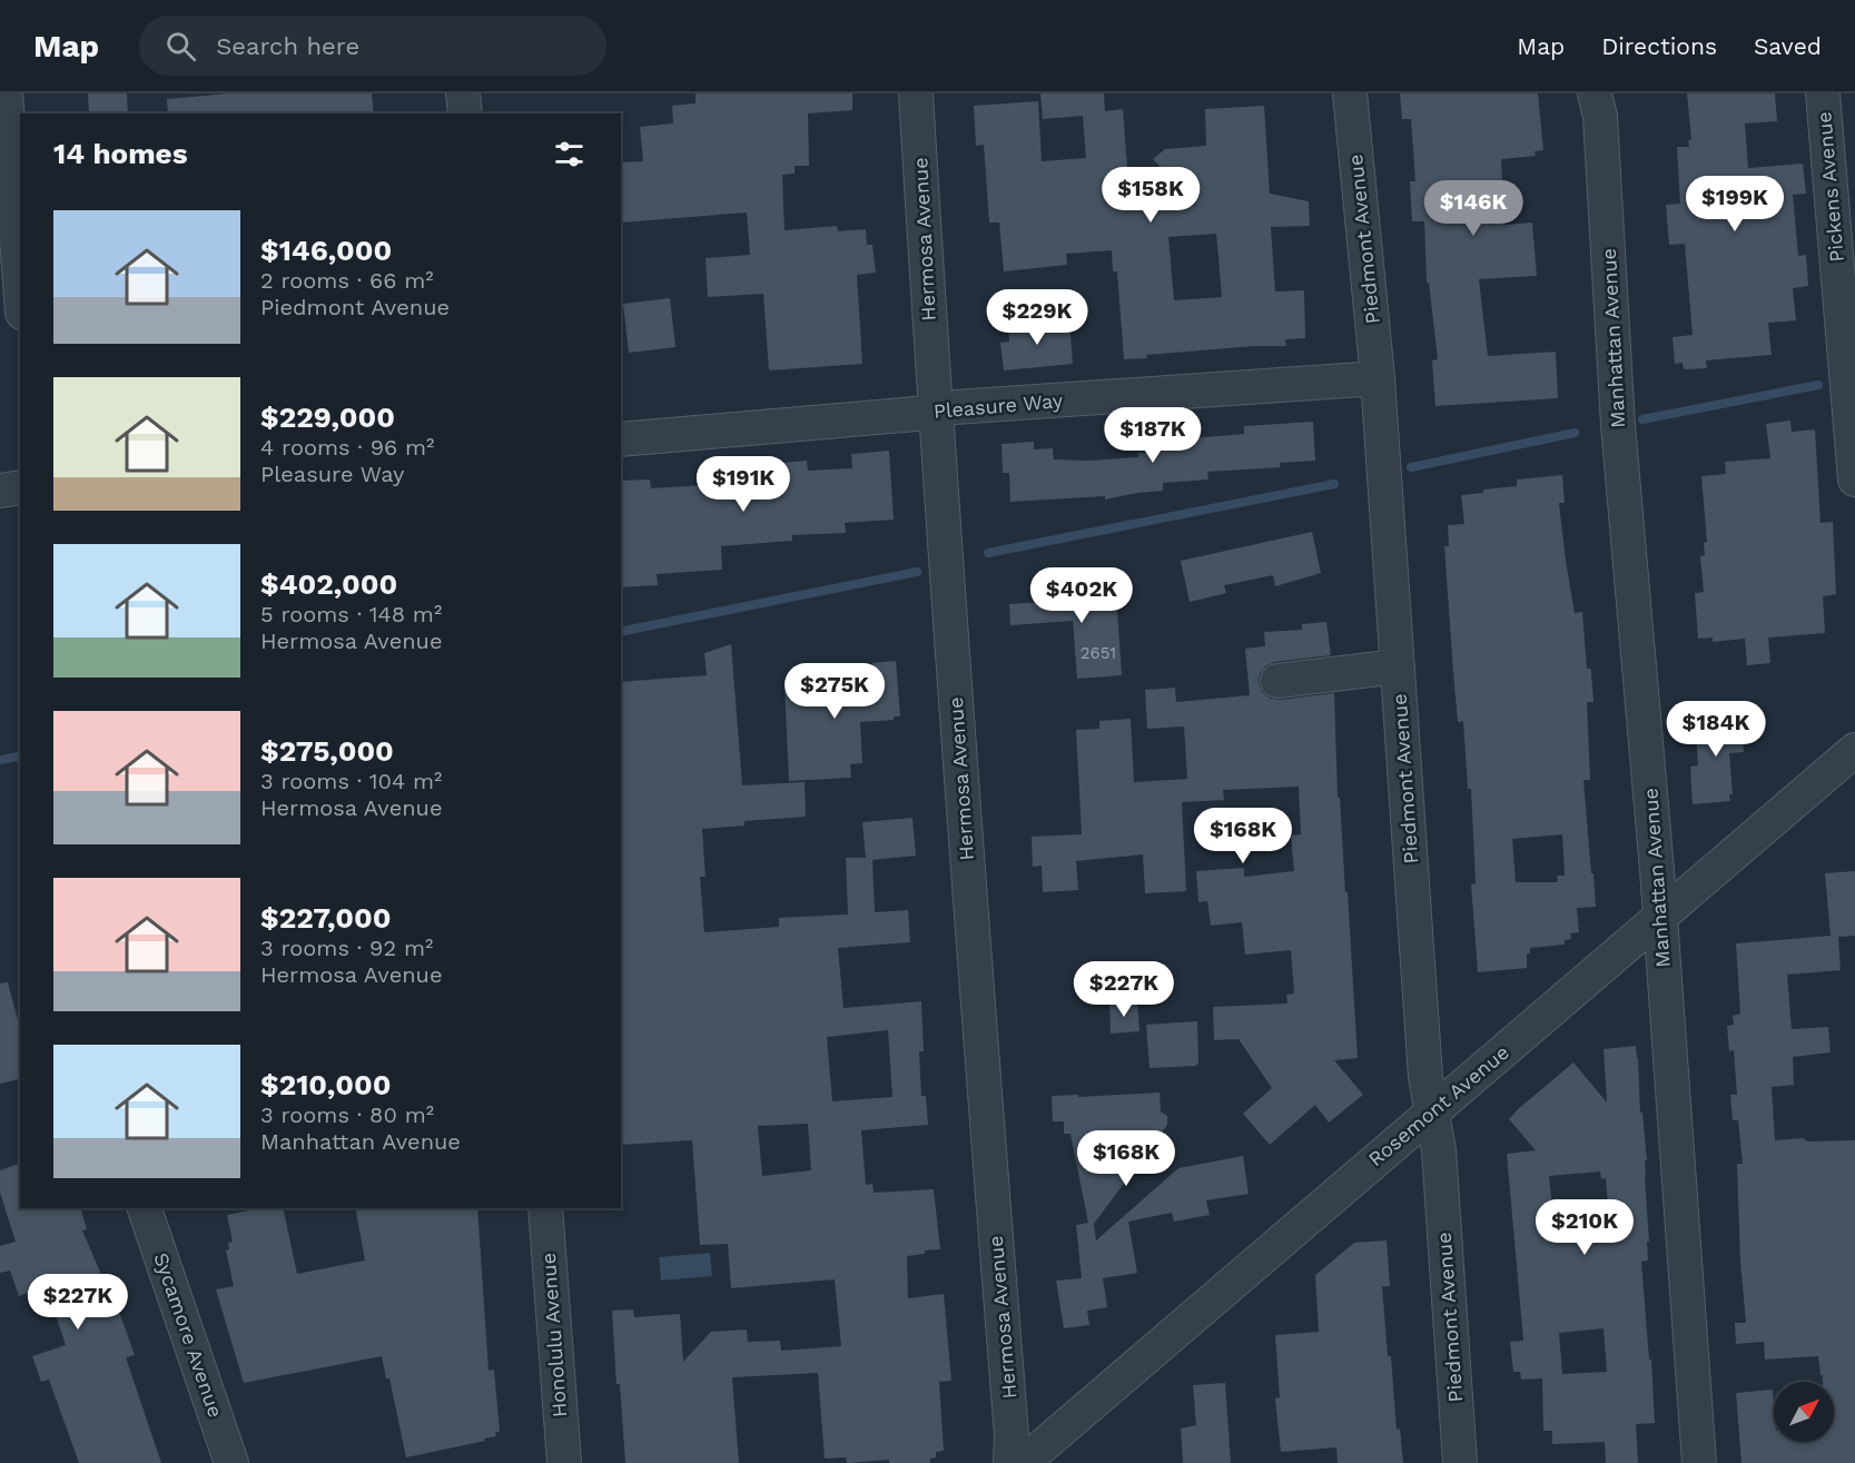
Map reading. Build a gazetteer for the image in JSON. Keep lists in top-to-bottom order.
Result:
{
  "streets": {
    "street": [
      "Pickens Avenue",
      "Hermosa Avenue",
      "Piedmont Avenue",
      "Manhattan Avenue",
      "Pleasure Way",
      "Rosemont Avenue",
      "Sycamore Avenue",
      "Honolulu Avenue"
    ]
  },
  "crossings": [
    ["Hermosa Avenue", "Pleasure Way"],
    ["Piedmont Avenue", "Pleasure Way"],
    ["Piedmont Avenue", "Rosemont Avenue"],
    ["Manhattan Avenue", "Rosemont Avenue"]
  ],
  "house_numbers": ["2651"],
  "north": "top right",
  "page": {
    "header": "Map",
    "search": "Search here",
    "nav": ["Map", "Directions", "Saved"],
    "heading": "14 homes",
    "price": [
      "$158K",
      "$199K",
      "$146K",
      "$229K",
      "$187K",
      "$191K",
      "$402K",
      "$275K",
      "$184K",
      "$168K",
      "$227K",
      "$168K",
      "$210K",
      "$227K"
    ],
    "list": [
      {
        "name": "$146,000",
        "note": "2 rooms · 66 m² · Piedmont Avenue"
      },
      {
        "name": "$229,000",
        "note": "4 rooms · 96 m² · Pleasure Way"
      },
      {
        "name": "$402,000",
        "note": "5 rooms · 148 m² · Hermosa Avenue"
      },
      {
        "name": "$275,000",
        "note": "3 rooms · 104 m² · Hermosa Avenue"
      },
      {
        "name": "$227,000",
        "note": "3 rooms · 92 m² · Hermosa Avenue"
      },
      {
        "name": "$210,000",
        "note": "3 rooms · 80 m² · Manhattan Avenue"
      }
    ]
  }
}
